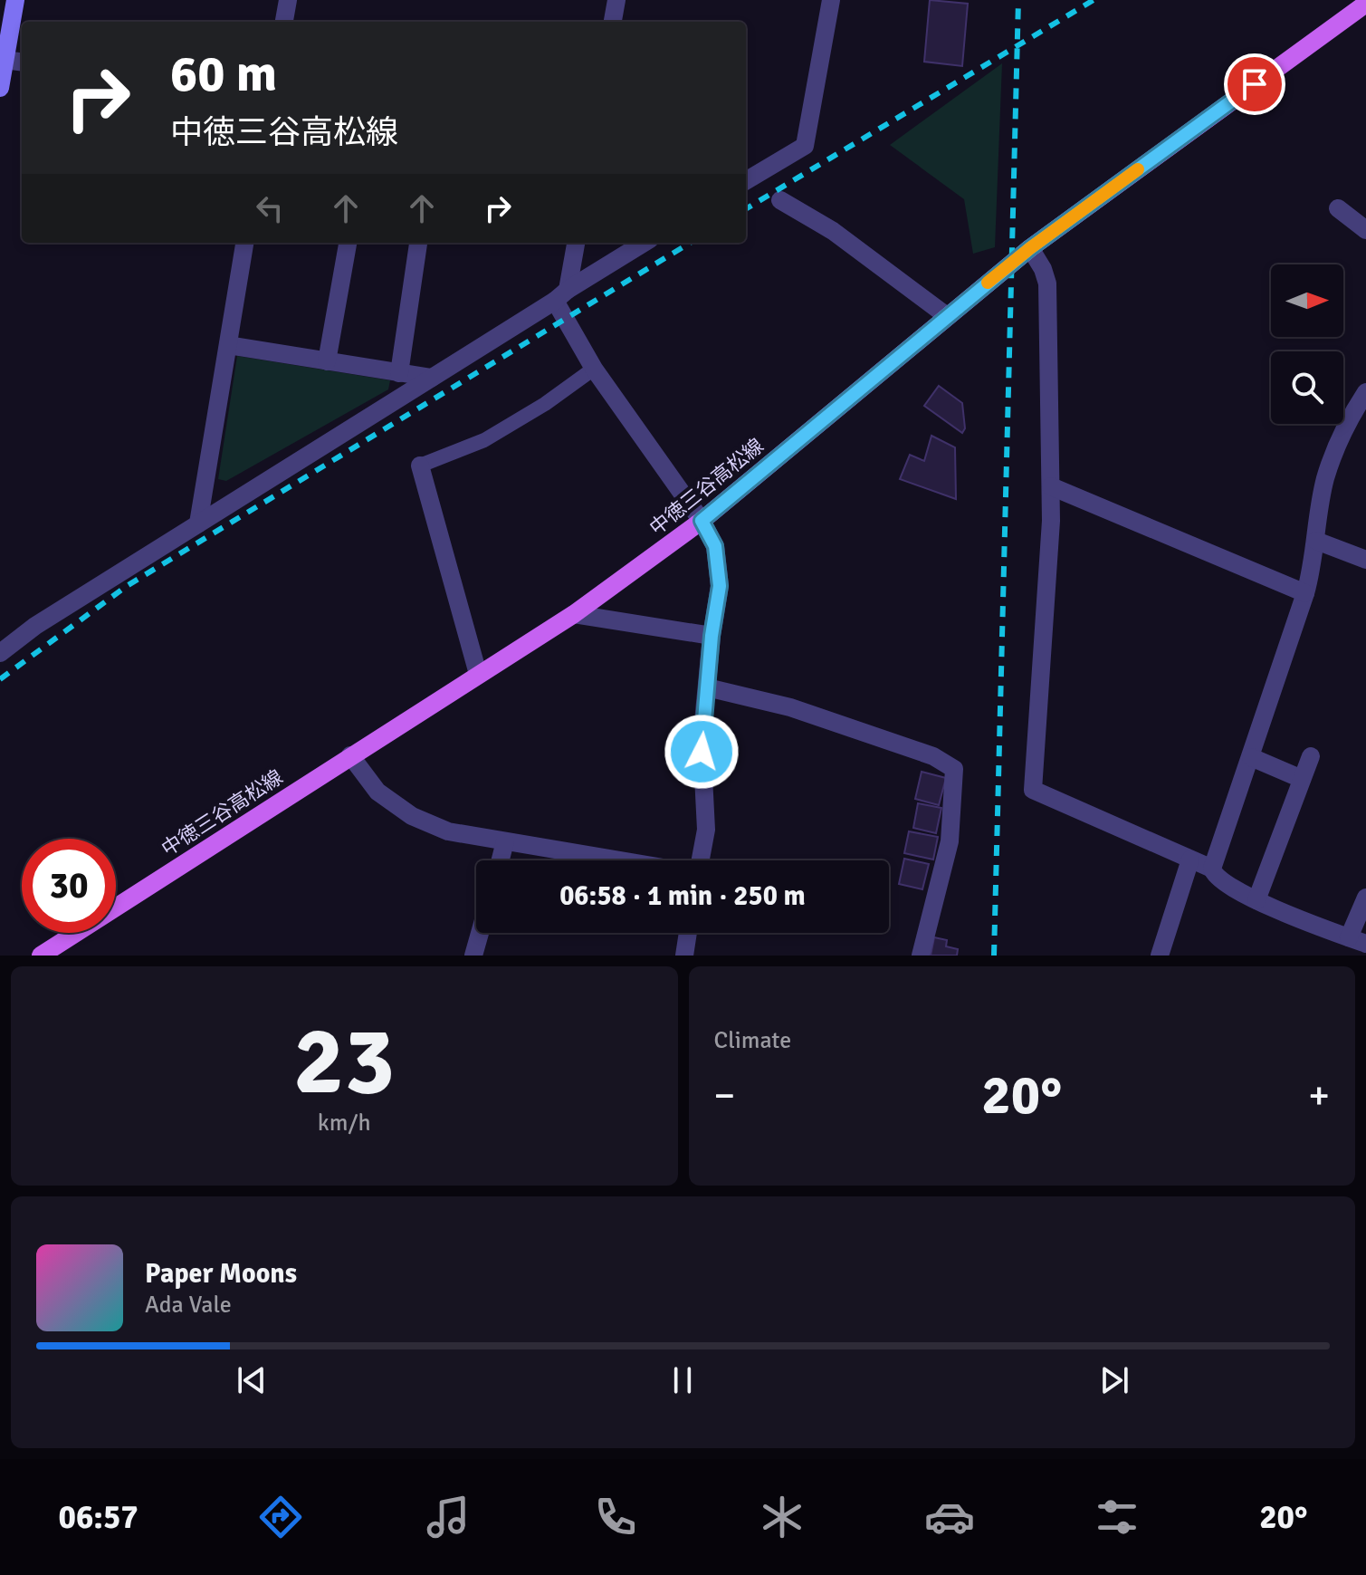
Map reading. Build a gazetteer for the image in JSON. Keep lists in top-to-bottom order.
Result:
{
  "streets": {
    "main road": ["中徳三谷高松線"]
  },
  "north": "right",
  "page": {
    "turn": ["60 m", "中徳三谷高松線"],
    "limit": "30",
    "trip": "06:58 · 1 min · 250 m",
    "tile": [
      ["23", "km/h"],
      "Climate"
    ],
    "heat": ["−", "20°", "+"],
    "song": ["Paper Moons", "Ada Vale"],
    "tabs": ["06:57", "20°"]
  }
}
